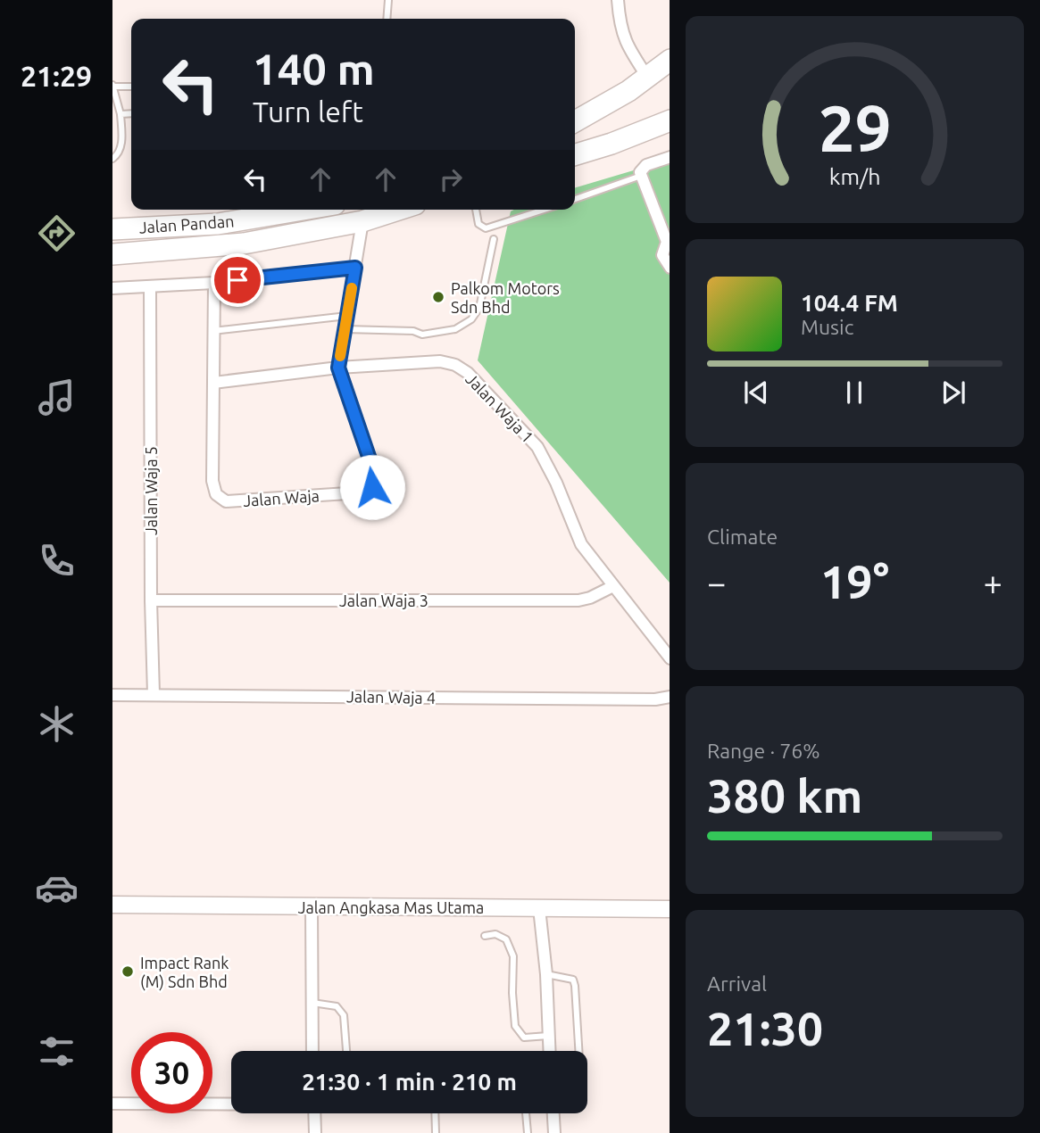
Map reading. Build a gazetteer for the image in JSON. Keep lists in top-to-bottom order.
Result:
{
  "streets": {
    "highway": ["Jalan Pandan"],
    "street": [
      "Jalan Waja 1",
      "Jalan Waja 5",
      "Jalan Waja",
      "Jalan Waja 3",
      "Jalan Waja 4",
      "Jalan Angkasa Mas Utama"
    ]
  },
  "crossings": [
    ["Jalan Pandan", "Jalan Waja"],
    ["Jalan Waja 1", "Jalan Waja"],
    ["Jalan Waja 1", "Jalan Waja 3"],
    ["Jalan Waja 5", "Jalan Waja 3"],
    ["Jalan Waja 5", "Jalan Waja 4"]
  ],
  "places": ["Palkom Motors Sdn Bhd", "Impact Rank (M) Sdn Bhd"],
  "page": {
    "tabs": "21:29",
    "turn": ["140 m", "Turn left"],
    "song": ["104.4 FM", "Music"],
    "tile": [
      "Climate",
      ["Range · 76%", "380 km"],
      ["Arrival", "21:30"]
    ],
    "heat": ["−", "19°", "+"],
    "limit": "30",
    "trip": "21:30 · 1 min · 210 m",
    "gauge": ["29", "km/h"]
  }
}
